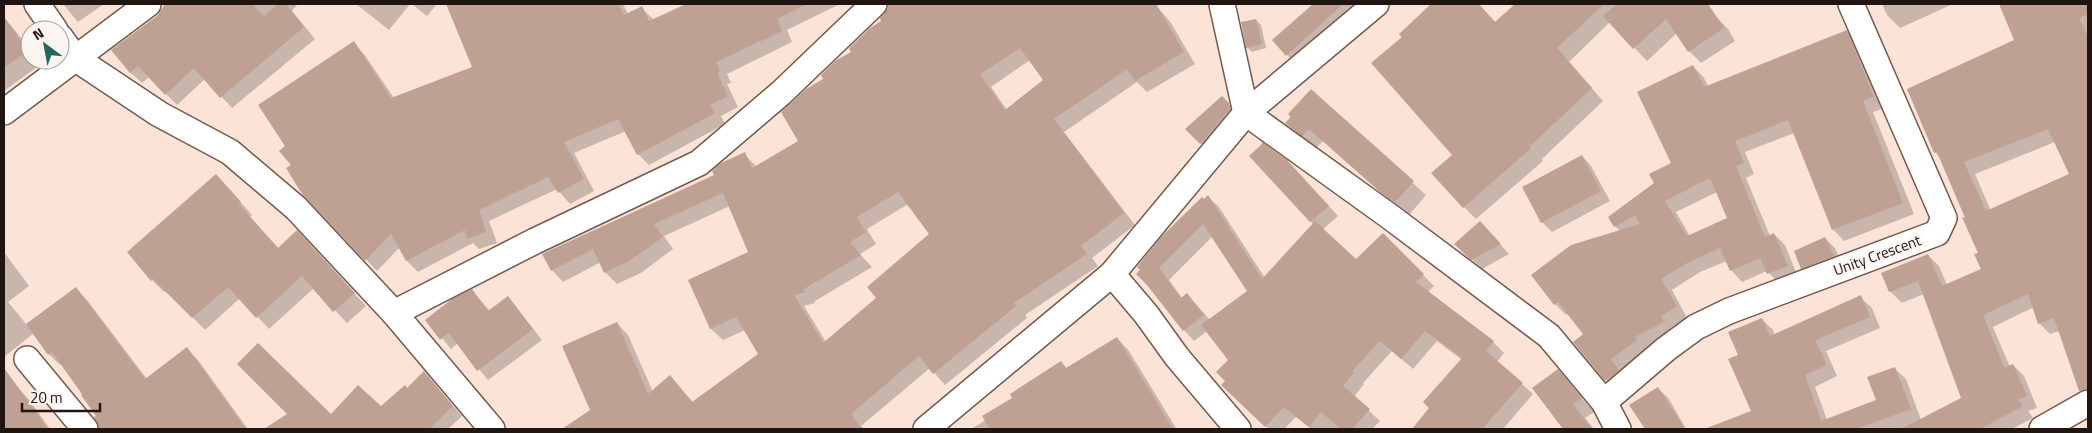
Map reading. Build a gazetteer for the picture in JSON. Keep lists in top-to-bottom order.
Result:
{
  "streets": {
    "street": ["Unity Crescent"]
  },
  "scale_bar": "20 m",
  "north": "top left"
}
